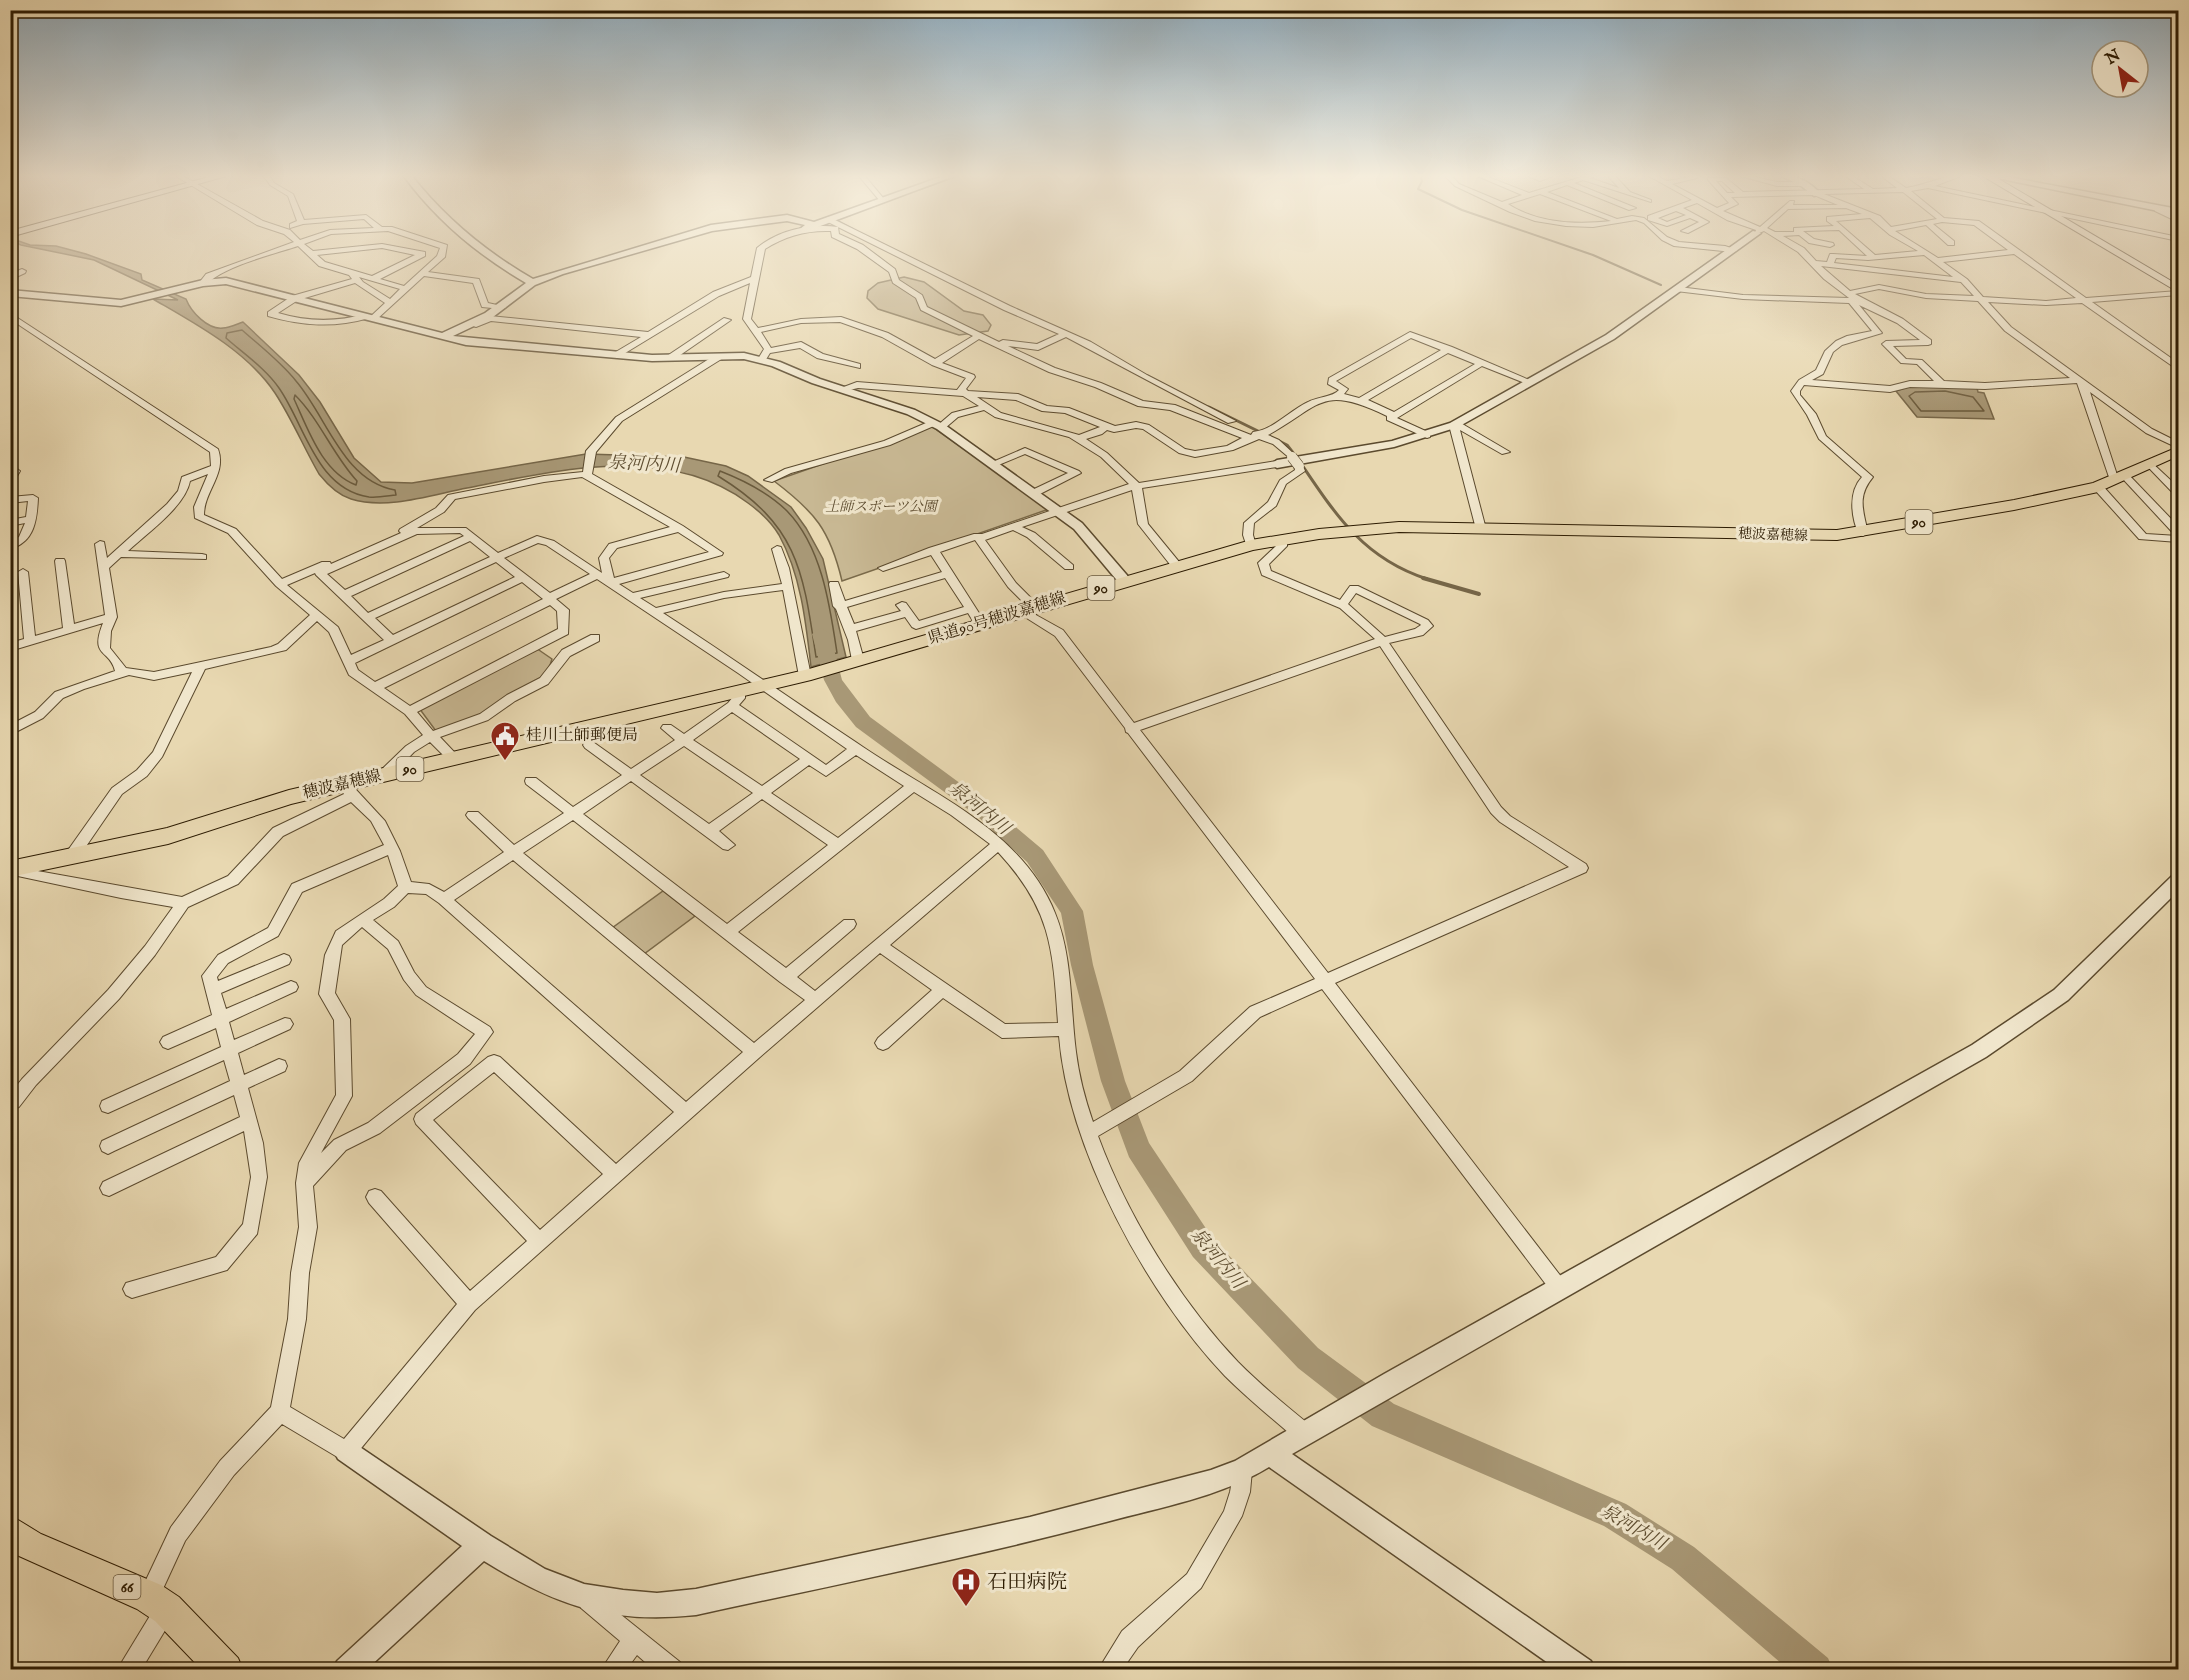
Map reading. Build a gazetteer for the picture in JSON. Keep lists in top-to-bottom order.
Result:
{
  "streets": {
    "main road": [
      "90",
      "穂波嘉穂線",
      "県道90号穂波嘉穂線",
      "66"
    ]
  },
  "crossings": [
    ["穂波嘉穂線", "県道90号穂波嘉穂線"]
  ],
  "water": ["泉河内川"],
  "parks": ["土師スポーツ公園"],
  "places": {
    "public building": ["桂川土師郵便局"],
    "hospital": ["石田病院"]
  },
  "north": "top left"
}
